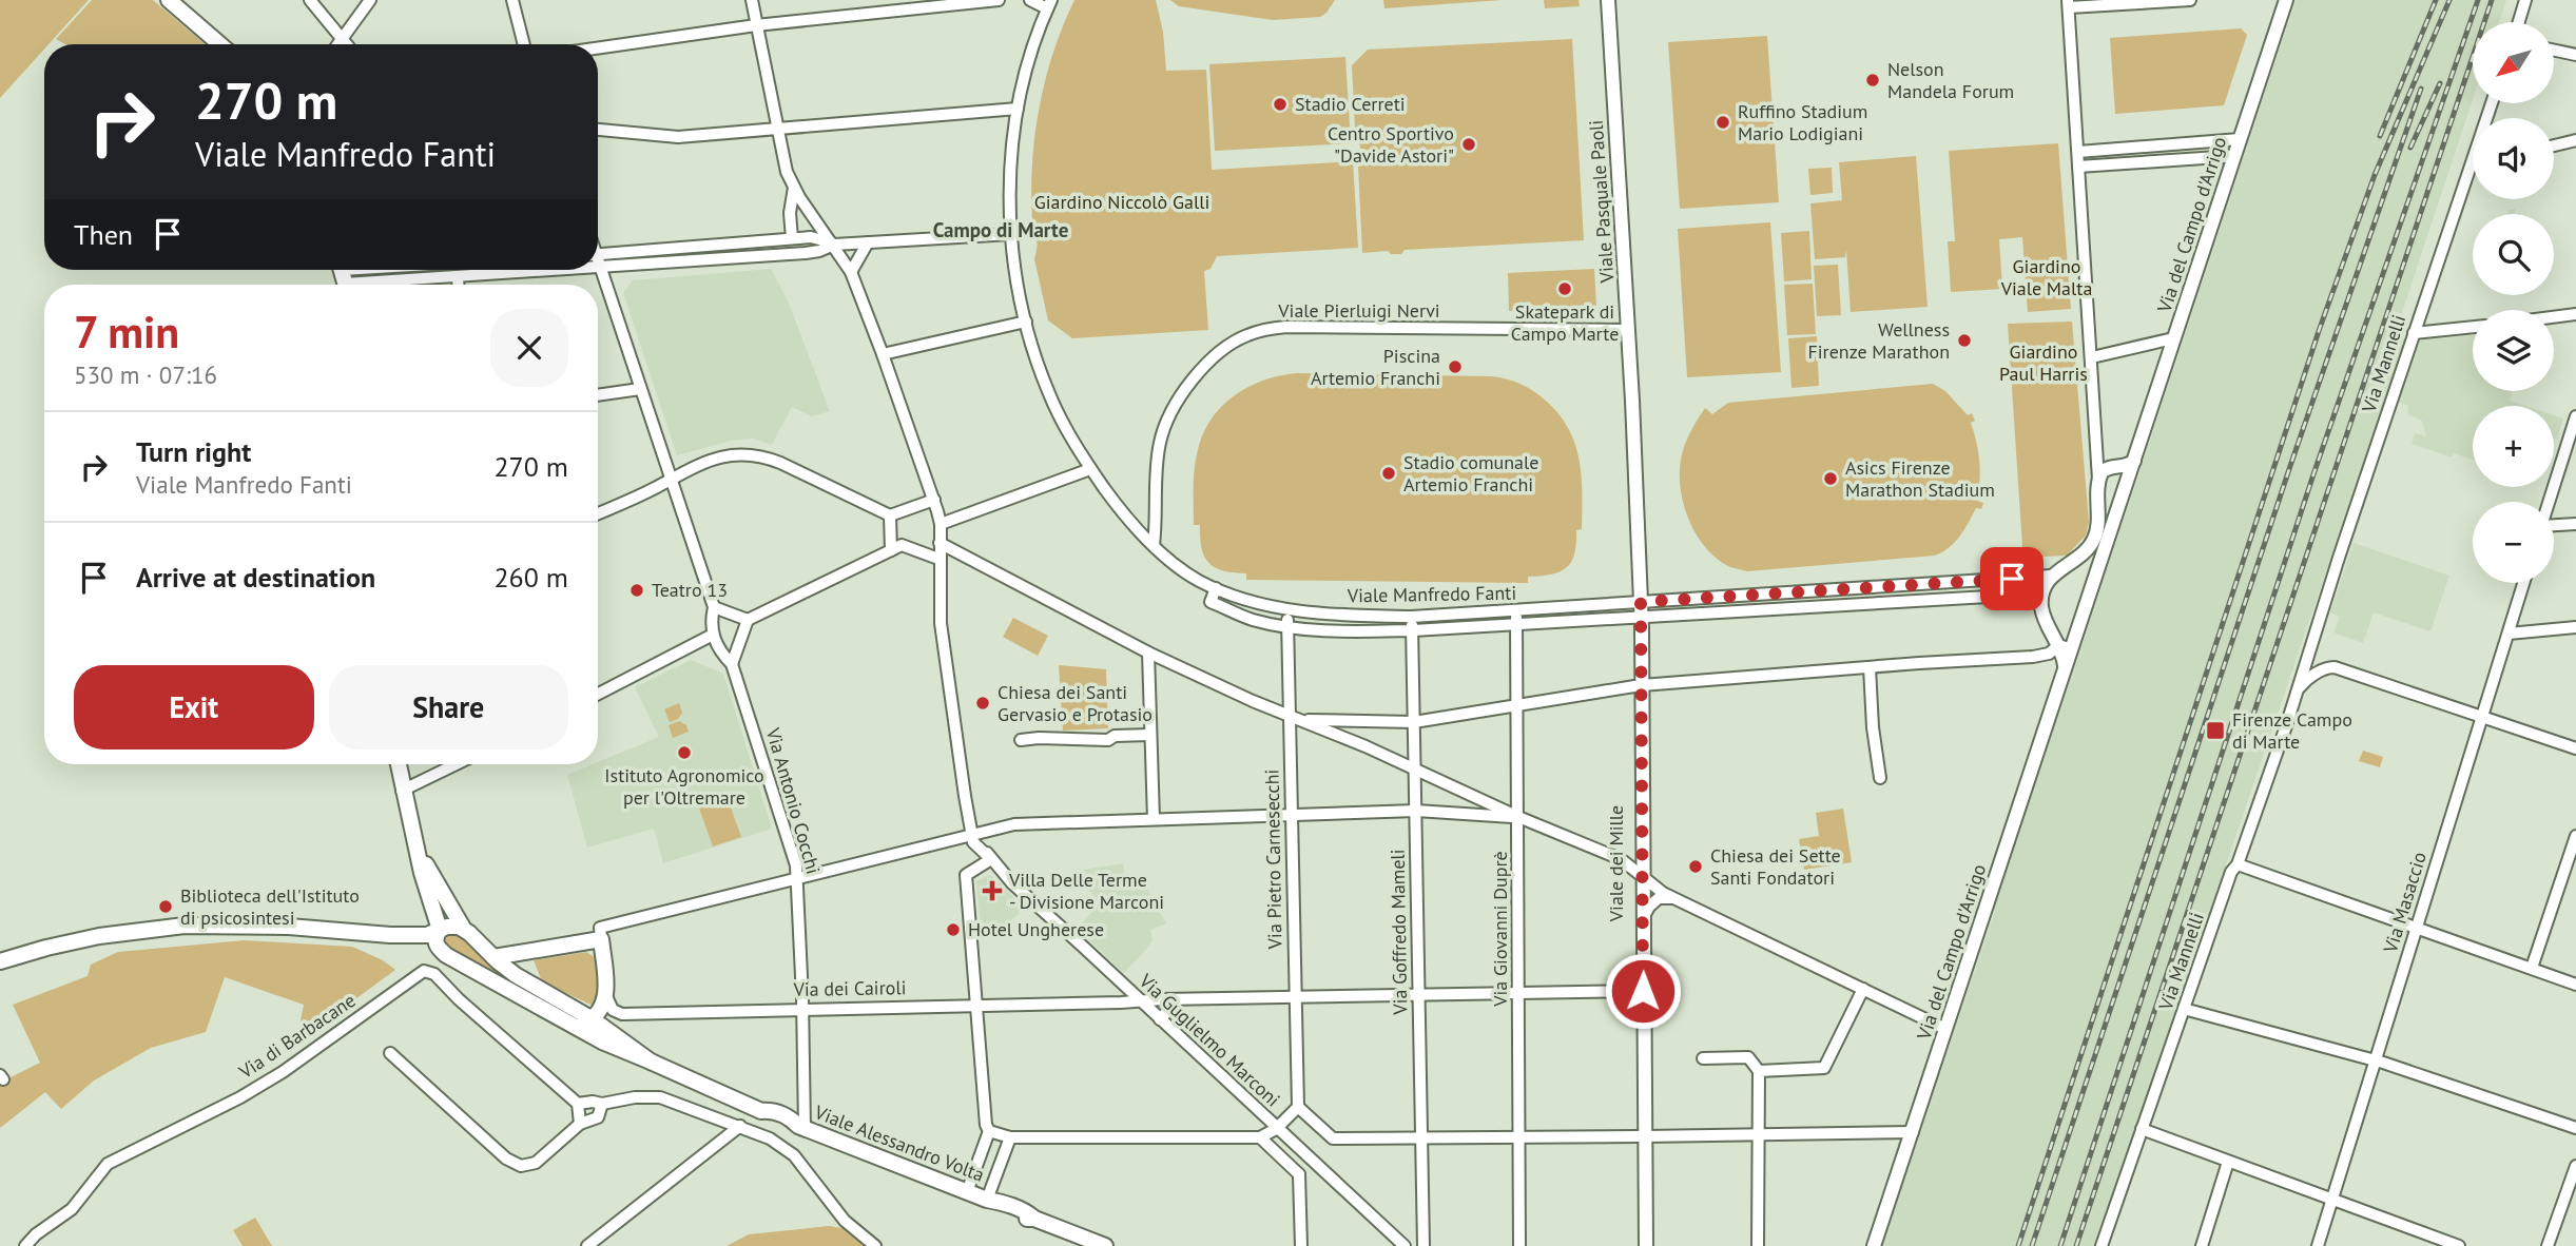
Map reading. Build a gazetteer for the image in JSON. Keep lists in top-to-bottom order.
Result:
{
  "streets": {
    "main road": ["Viale Alessandro Volta"],
    "street": [
      "Viale Pasquale Paoli",
      "Via del Campo d'Arrigo",
      "Viale Pierluigi Nervi",
      "Via Mannelli",
      "Viale Manfredo Fanti",
      "Via Antonio Cocchi",
      "Via Pietro Carnesecchi",
      "Viale dei Mille",
      "Via Masaccio",
      "Via Giovanni Duprè",
      "Via Goffredo Mameli",
      "Via dei Cairoli",
      "Via di Barbacane",
      "Via Guglielmo Marconi"
    ]
  },
  "crossings": [
    ["Viale Pasquale Paoli", "Viale Pierluigi Nervi"],
    ["Viale Pasquale Paoli", "Viale Manfredo Fanti"],
    ["Viale Pasquale Paoli", "Viale dei Mille"],
    ["Viale Pierluigi Nervi", "Viale Manfredo Fanti"],
    ["Viale Manfredo Fanti", "Via Pietro Carnesecchi"],
    ["Viale Manfredo Fanti", "Viale dei Mille"],
    ["Viale Manfredo Fanti", "Via Giovanni Duprè"],
    ["Viale Manfredo Fanti", "Via Goffredo Mameli"],
    ["Via Antonio Cocchi", "Via dei Cairoli"],
    ["Via Antonio Cocchi", "Viale Alessandro Volta"],
    ["Via Pietro Carnesecchi", "Via dei Cairoli"],
    ["Viale dei Mille", "Via dei Cairoli"],
    ["Via Giovanni Duprè", "Via dei Cairoli"],
    ["Via Goffredo Mameli", "Via dei Cairoli"],
    ["Via dei Cairoli", "Via Guglielmo Marconi"]
  ],
  "districts": ["Campo di Marte"],
  "parks": ["Giardino Niccolò Galli", "Giardino Viale Malta", "Giardino Paul Harris"],
  "places": {
    "other": [
      "Nelson Mandela Forum",
      "Stadio Cerreti",
      "Ruffino Stadium Mario Lodigiani",
      "Centro Sportivo \"Davide Astori\"",
      "Skatepark di Campo Marte",
      "Wellness Firenze Marathon",
      "Piscina Artemio Franchi",
      "Stadio comunale Artemio Franchi",
      "Asics Firenze Marathon Stadium",
      "Teatro 13",
      "Chiesa dei Santi Gervasio e Protasio",
      "Istituto Agronomico per l'Oltremare",
      "Chiesa dei Sette Santi Fondatori",
      "Biblioteca dell'Istituto di psicosintesi",
      "Hotel Ungherese"
    ],
    "transit": ["Firenze Campo di Marte"],
    "health": ["Villa Delle Terme - Divisione Marconi"]
  },
  "north": "bottom left",
  "page": {
    "map_buttons": ["+", "−"],
    "turn": ["270 m", "Viale Manfredo Fanti"],
    "then": "Then",
    "heading": ["7 min", "530 m · 07:16"],
    "list": [
      {
        "name": "Turn right",
        "note": "Viale Manfredo Fanti",
        "value": "270 m"
      },
      {
        "name": "Arrive at destination",
        "value": "260 m"
      }
    ],
    "buttons": ["Exit", "Share"]
  }
}
